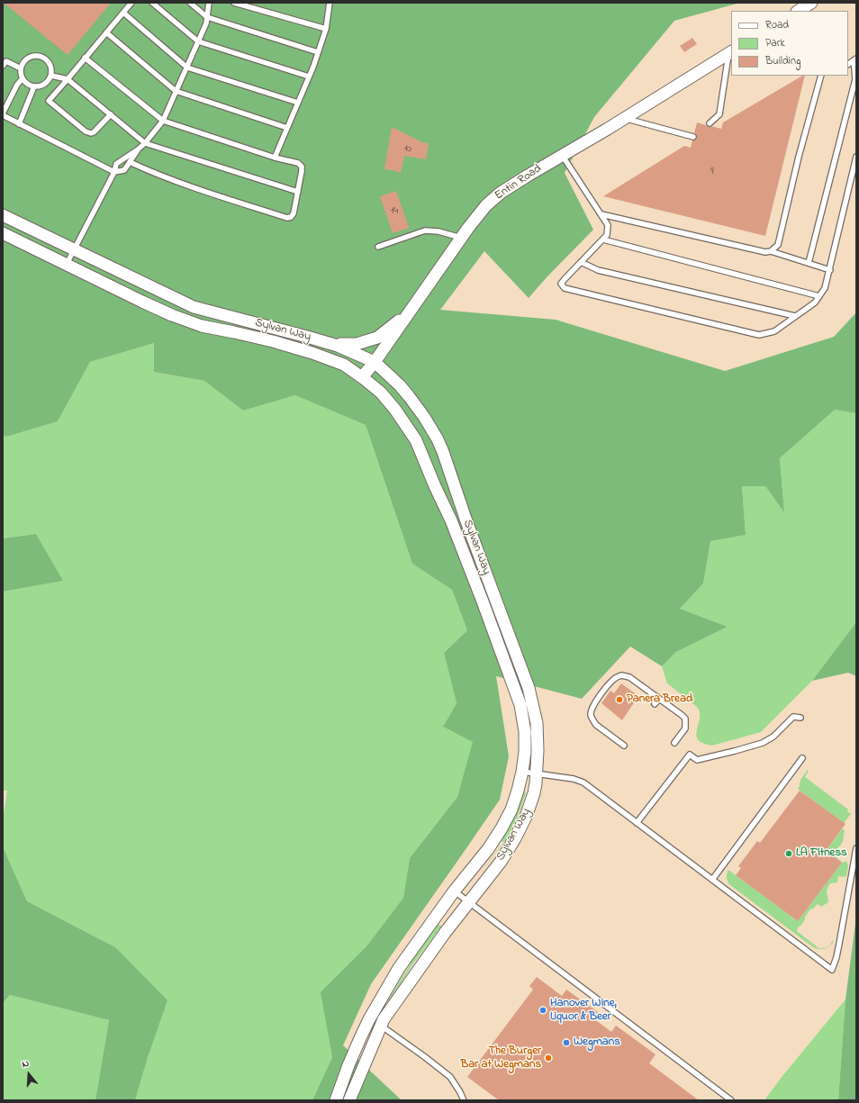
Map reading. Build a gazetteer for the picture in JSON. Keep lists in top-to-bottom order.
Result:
{
  "streets": {
    "street": ["Entin Road", "Sylvan Way"]
  },
  "crossings": [
    ["Entin Road", "Sylvan Way"]
  ],
  "places": [
    "Panera Bread",
    "LA Fitness",
    "Hanover Wine, Liquor & Beer",
    "Wegmans",
    "The Burger Bar at Wegmans"
  ],
  "house_numbers": ["10", "9", "14"],
  "legend": ["Road", "Park", "Building"],
  "north": "top"
}
